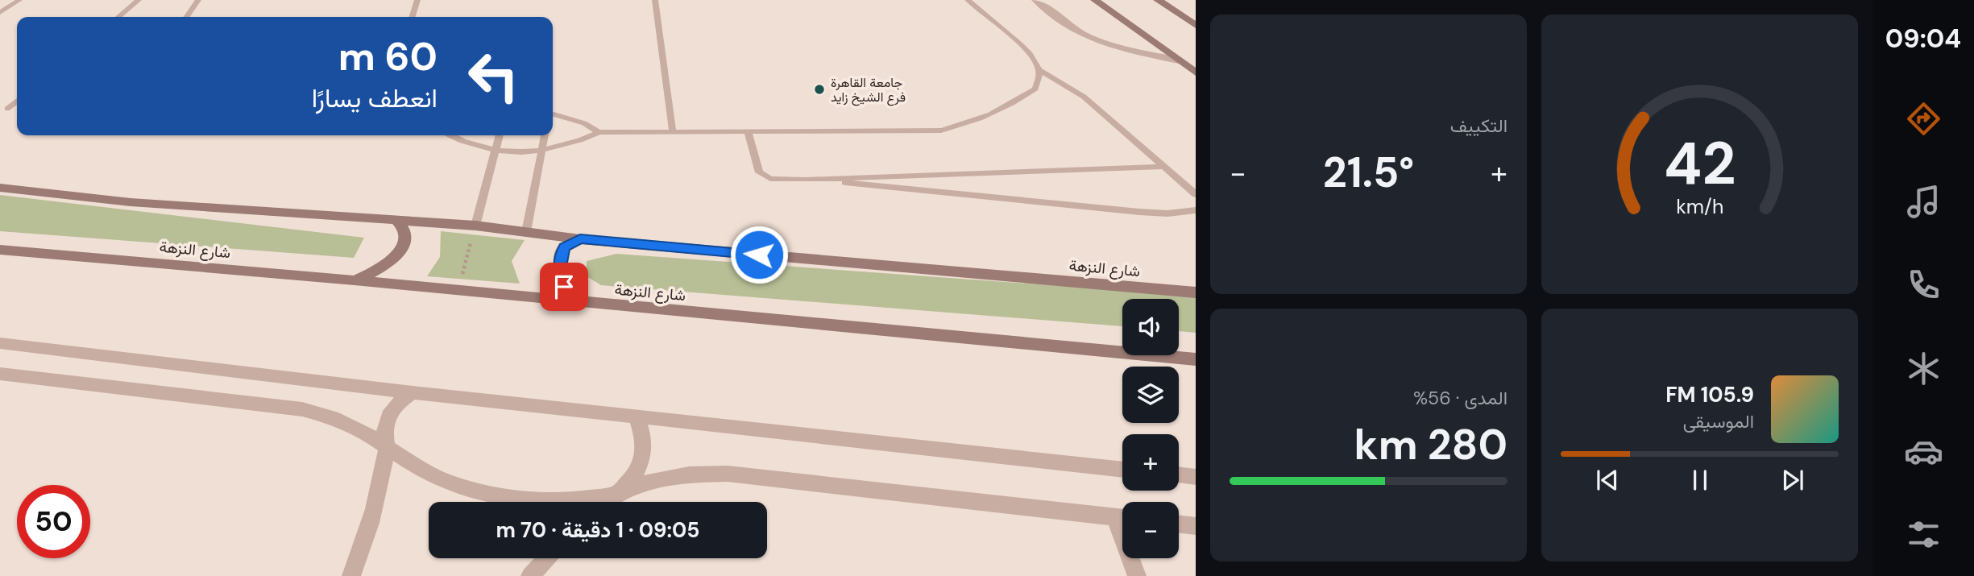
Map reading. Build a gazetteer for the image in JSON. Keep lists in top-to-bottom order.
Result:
{
  "streets": {
    "main road": ["شارع النزهة"]
  },
  "places": ["جامعة القاهرة فرع الشيخ زايد"],
  "page": {
    "tabs": "09:04",
    "tile": [
      "التكييف",
      ["المدى · 56%", "280 km"]
    ],
    "turn": ["60 m", "انعطف يسارًا"],
    "heat": ["−", "21.5°", "+"],
    "map_buttons": ["+", "−"],
    "song": ["105.9 FM", "الموسيقى"],
    "limit": "50",
    "trip": "09:05 · 1 دقيقة · 70 m",
    "gauge": ["42", "km/h"]
  }
}
